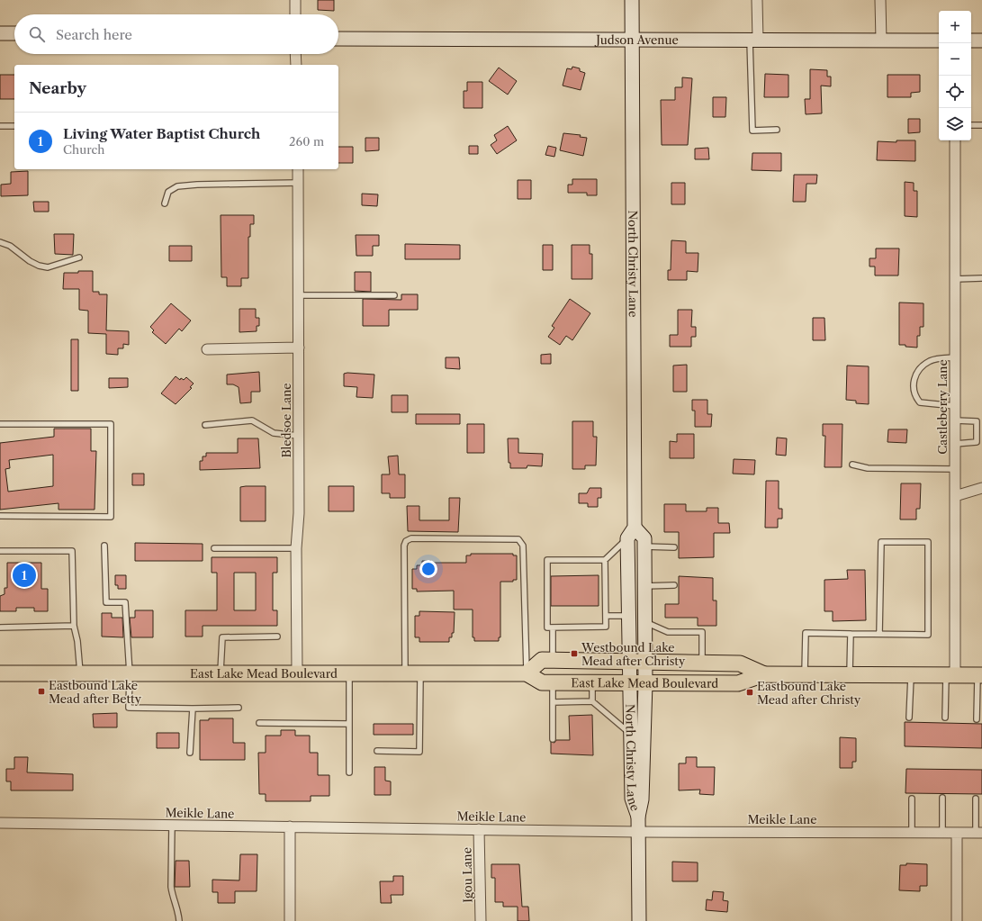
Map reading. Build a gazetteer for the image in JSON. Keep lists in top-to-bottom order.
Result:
{
  "streets": {
    "main road": ["East Lake Mead Boulevard"],
    "street": [
      "Judson Avenue",
      "North Christy Lane",
      "Castleberry Lane",
      "Bledsoe Lane",
      "Meikle Lane",
      "Igou Lane"
    ]
  },
  "crossings": [
    ["Judson Avenue", "North Christy Lane"],
    ["North Christy Lane", "East Lake Mead Boulevard"],
    ["North Christy Lane", "Meikle Lane"],
    ["Castleberry Lane", "East Lake Mead Boulevard"],
    ["Bledsoe Lane", "East Lake Mead Boulevard"],
    ["Meikle Lane", "Igou Lane"]
  ],
  "places": {
    "transit": ["Westbound Lake Mead after Christy", "Eastbound Lake Mead after Betty", "Eastbound Lake Mead after Christy"]
  },
  "page": {
    "map_buttons": ["+", "−"],
    "search": "Search here",
    "heading": "Nearby",
    "list": [
      {
        "mark": "1",
        "name": "Living Water Baptist Church",
        "note": "Church",
        "value": "260 m"
      }
    ],
    "pins": "1"
  }
}
